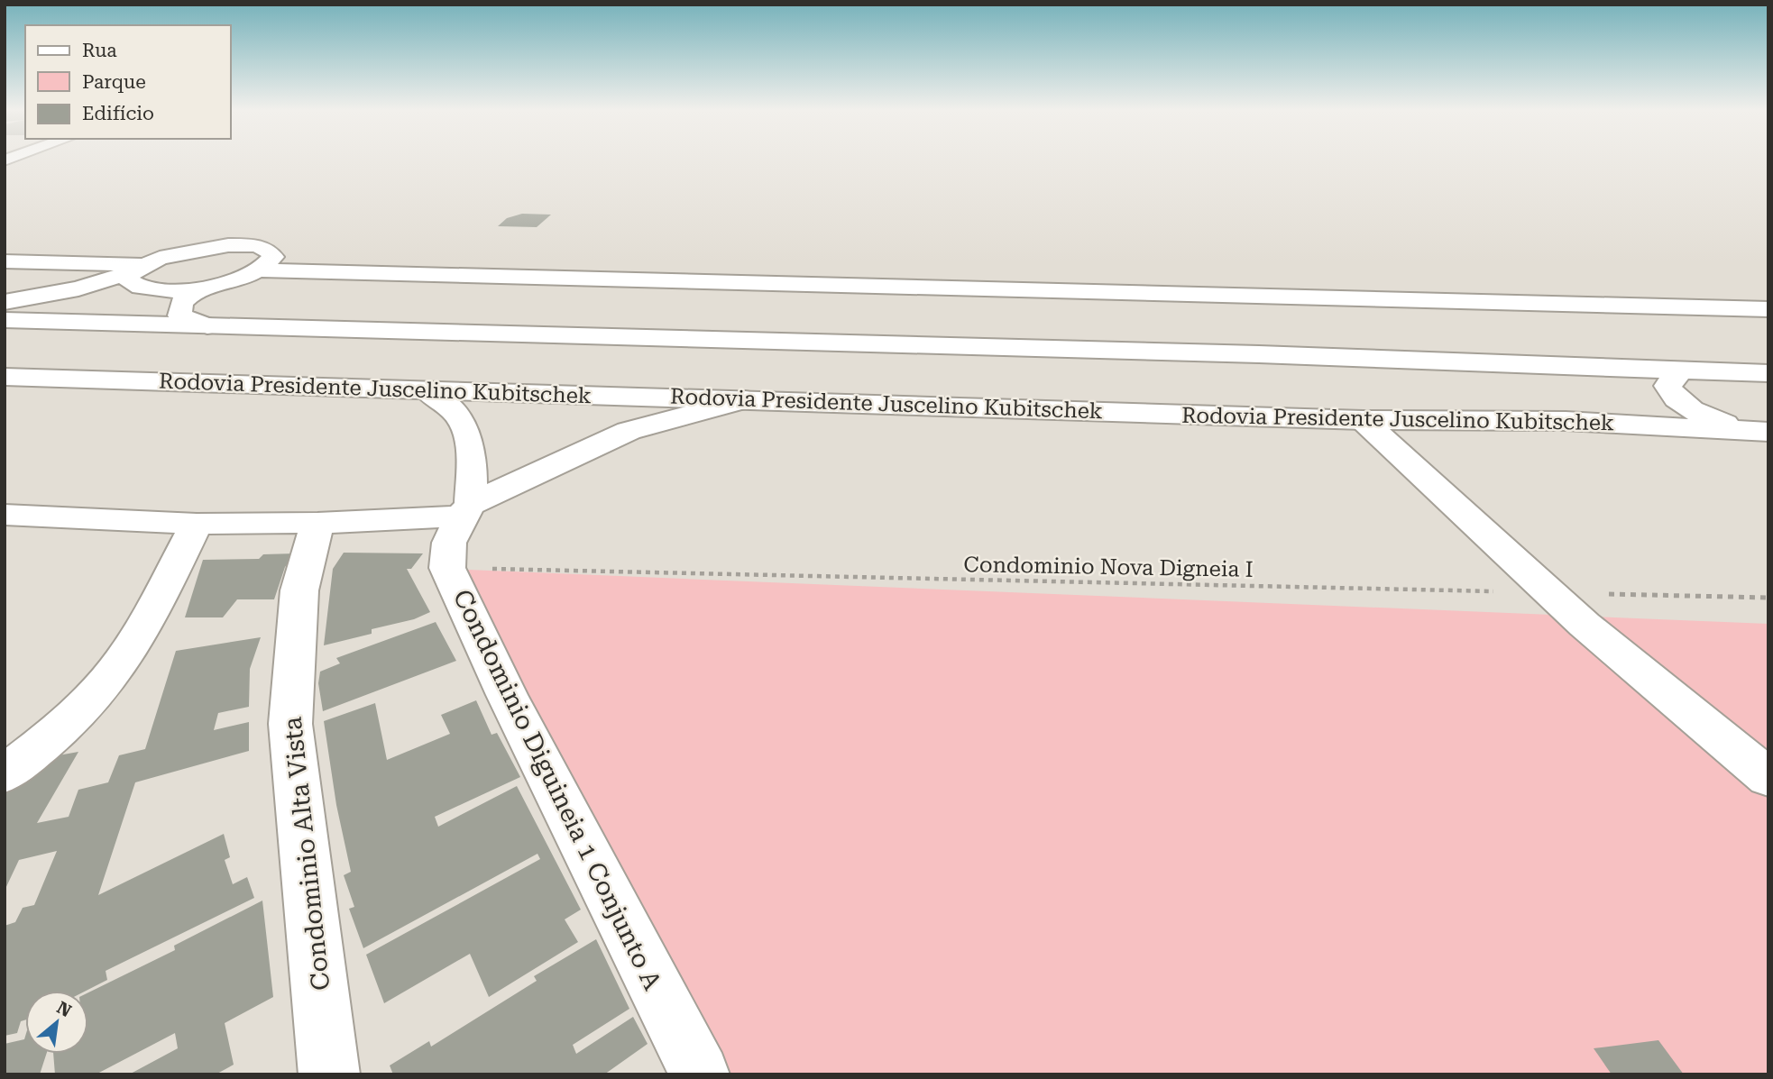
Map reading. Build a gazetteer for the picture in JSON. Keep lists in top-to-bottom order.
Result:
{
  "streets": {
    "main road": ["Rodovia Presidente Juscelino Kubitschek", "Condominio Diguineia 1 Conjunto A", "Condominio Alta Vista"],
    "path": ["Condominio Nova Digneia I"]
  },
  "crossings": [
    ["Condominio Nova Digneia I", "Condominio Diguineia 1 Conjunto A"]
  ],
  "legend": ["Rua", "Parque", "Edifício"],
  "north": "top right"
}
